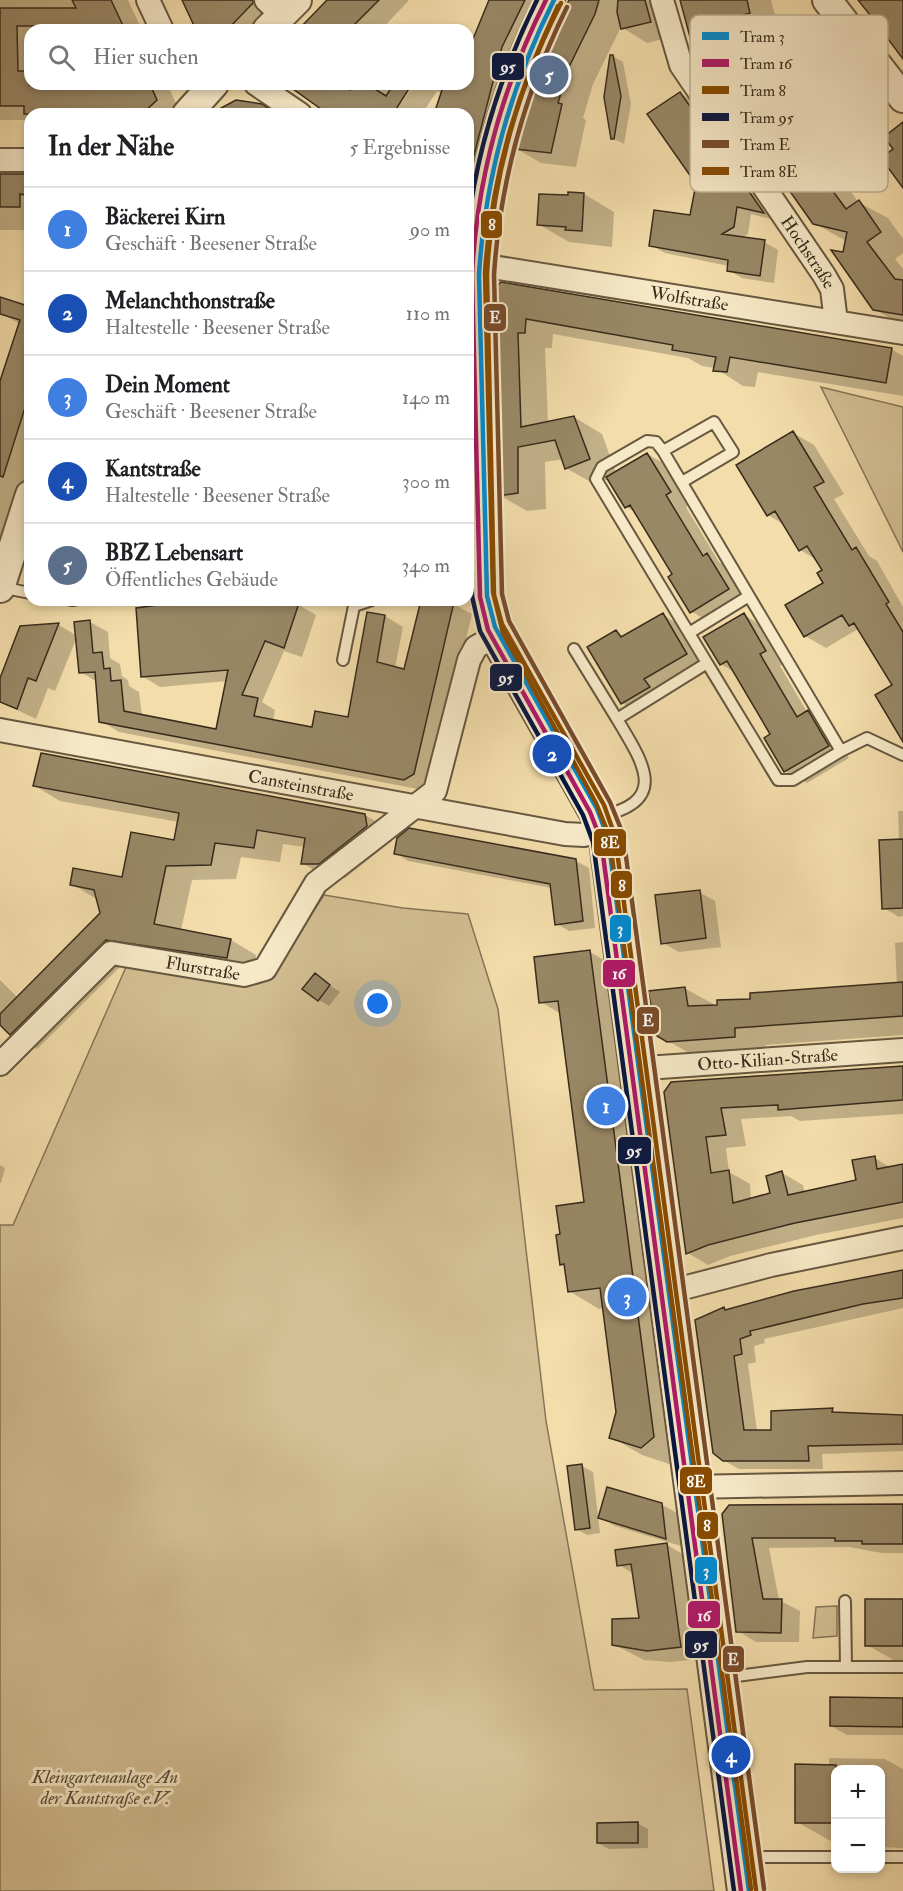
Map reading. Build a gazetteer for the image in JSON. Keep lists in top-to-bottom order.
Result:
{
  "streets": {
    "street": [
      "Hochstraße",
      "Wolfstraße",
      "Cansteinstraße",
      "Flurstraße",
      "Otto-Kilian-Straße"
    ]
  },
  "crossings": [
    ["Hochstraße", "Wolfstraße"],
    ["Cansteinstraße", "Flurstraße"]
  ],
  "parks": ["Kleingartenanlage An der Kantstraße e.V."],
  "lines": [
    "tram line 3",
    "tram line 16",
    "tram line 95",
    "tram line 8",
    "tram line 8E",
    "tram line E"
  ],
  "legend": [
    "Tram 3",
    "Tram 16",
    "Tram 8",
    "Tram 95",
    "Tram E",
    "Tram 8E"
  ],
  "page": {
    "search": "Hier suchen",
    "pins": [
      "5",
      "2",
      "1",
      "3",
      "4"
    ],
    "heading": ["In der Nähe", "5 Ergebnisse"],
    "list": [
      {
        "mark": "1",
        "name": "Bäckerei Kirn",
        "note": "Geschäft · Beesener Straße",
        "value": "90 m"
      },
      {
        "mark": "2",
        "name": "Melanchthonstraße",
        "note": "Haltestelle · Beesener Straße",
        "value": "110 m"
      },
      {
        "mark": "3",
        "name": "Dein Moment",
        "note": "Geschäft · Beesener Straße",
        "value": "140 m"
      },
      {
        "mark": "4",
        "name": "Kantstraße",
        "note": "Haltestelle · Beesener Straße",
        "value": "300 m"
      },
      {
        "mark": "5",
        "name": "BBZ Lebensart",
        "note": "Öffentliches Gebäude",
        "value": "340 m"
      }
    ],
    "map_buttons": ["+", "−"]
  }
}
